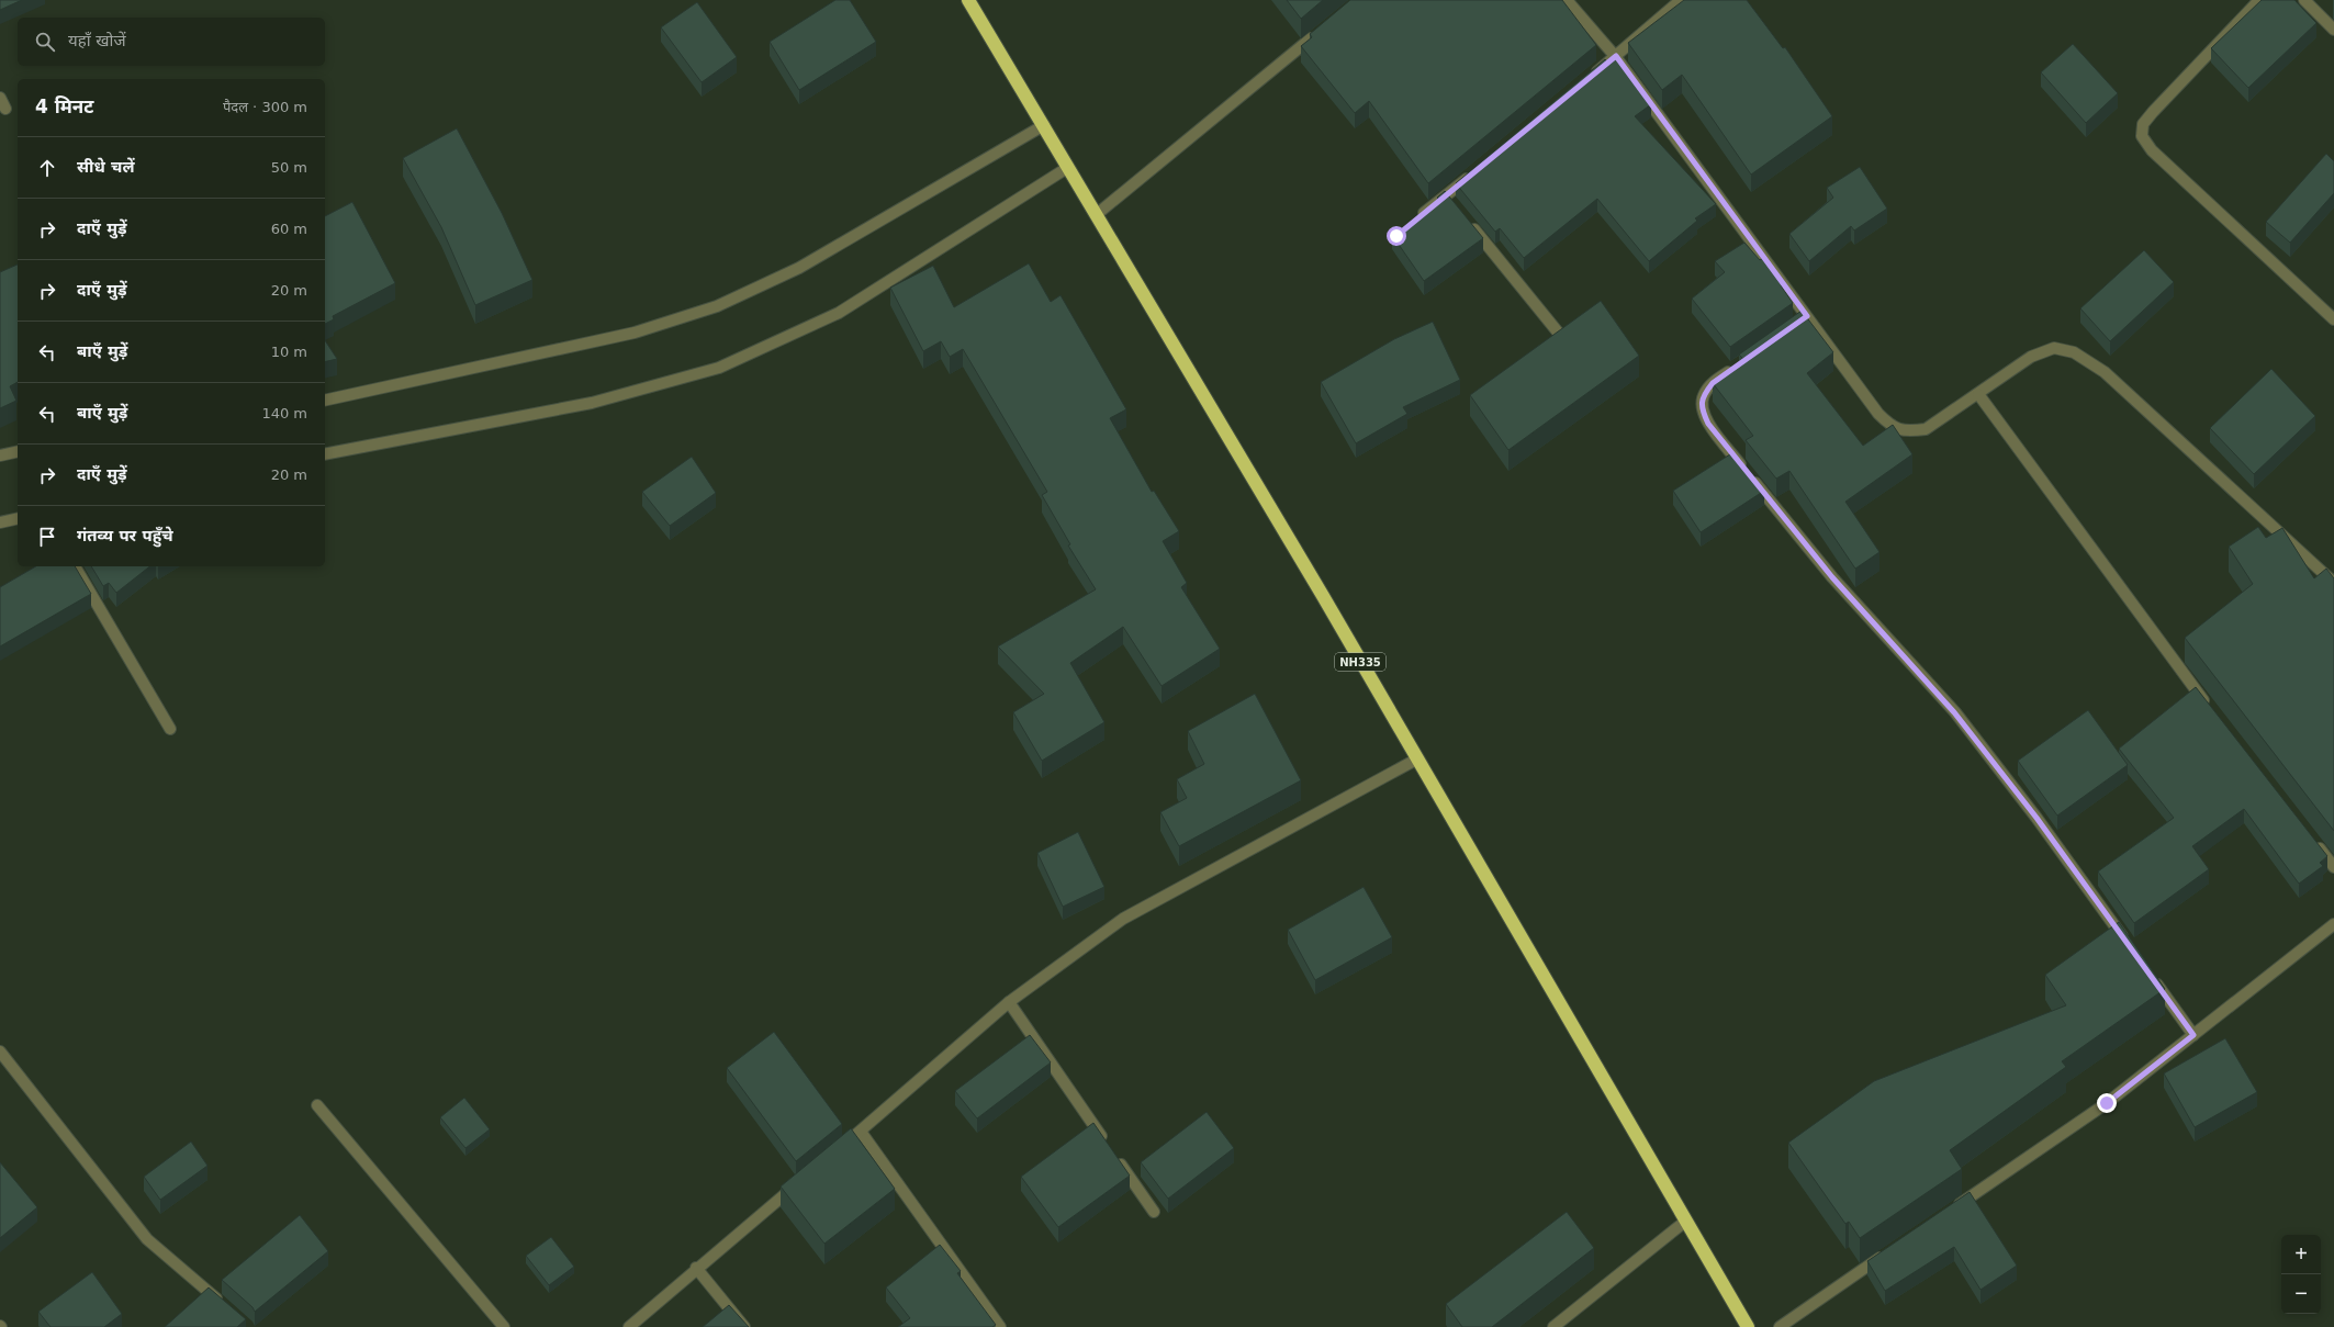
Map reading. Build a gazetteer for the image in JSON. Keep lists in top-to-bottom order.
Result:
{
  "streets": {
    "highway": ["NH335"]
  },
  "page": {
    "search": "यहाँ खोजें",
    "heading": ["4 मिनट", "पैदल · 300 m"],
    "list": [
      ["सीधे चलें", "50 m"],
      ["दाएँ मुड़ें", "60 m"],
      ["दाएँ मुड़ें", "20 m"],
      ["बाएँ मुड़ें", "10 m"],
      ["बाएँ मुड़ें", "140 m"],
      ["दाएँ मुड़ें", "20 m"],
      "गंतव्य पर पहुँचे"
    ],
    "map_buttons": ["+", "−"]
  }
}
